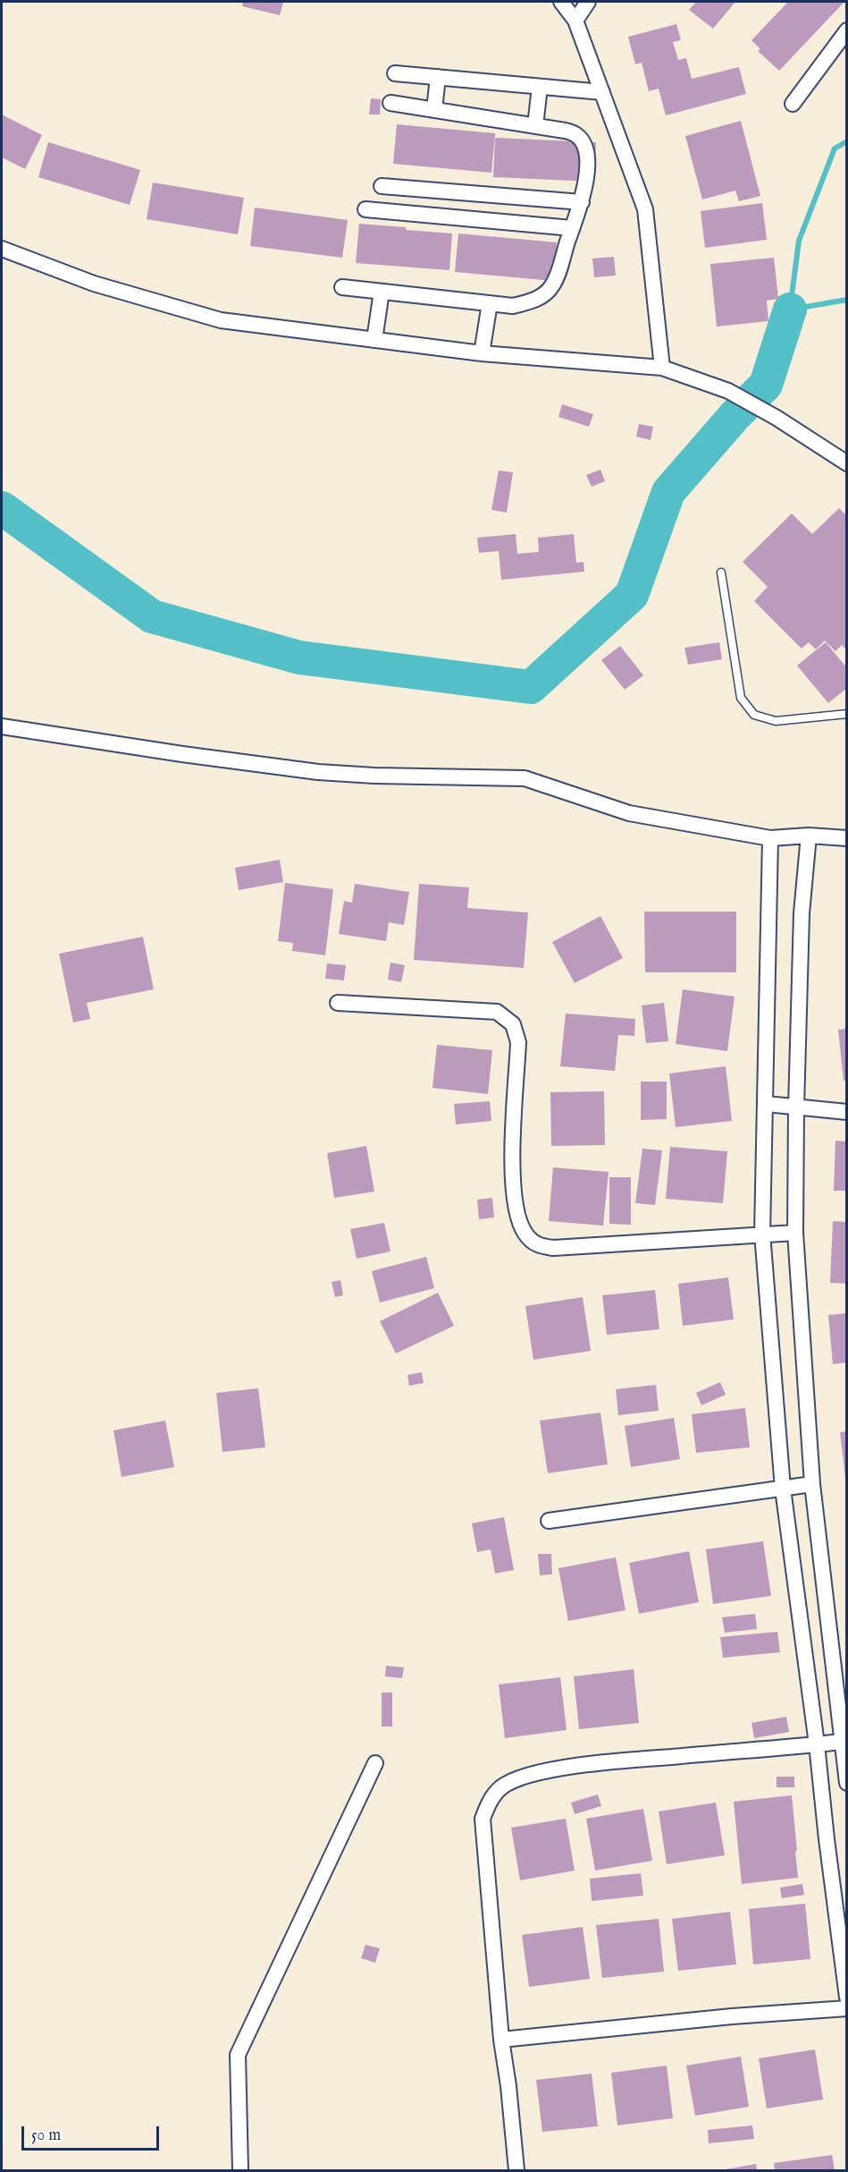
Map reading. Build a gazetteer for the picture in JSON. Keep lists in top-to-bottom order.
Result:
{
  "scale_bar": "50 m"
}
